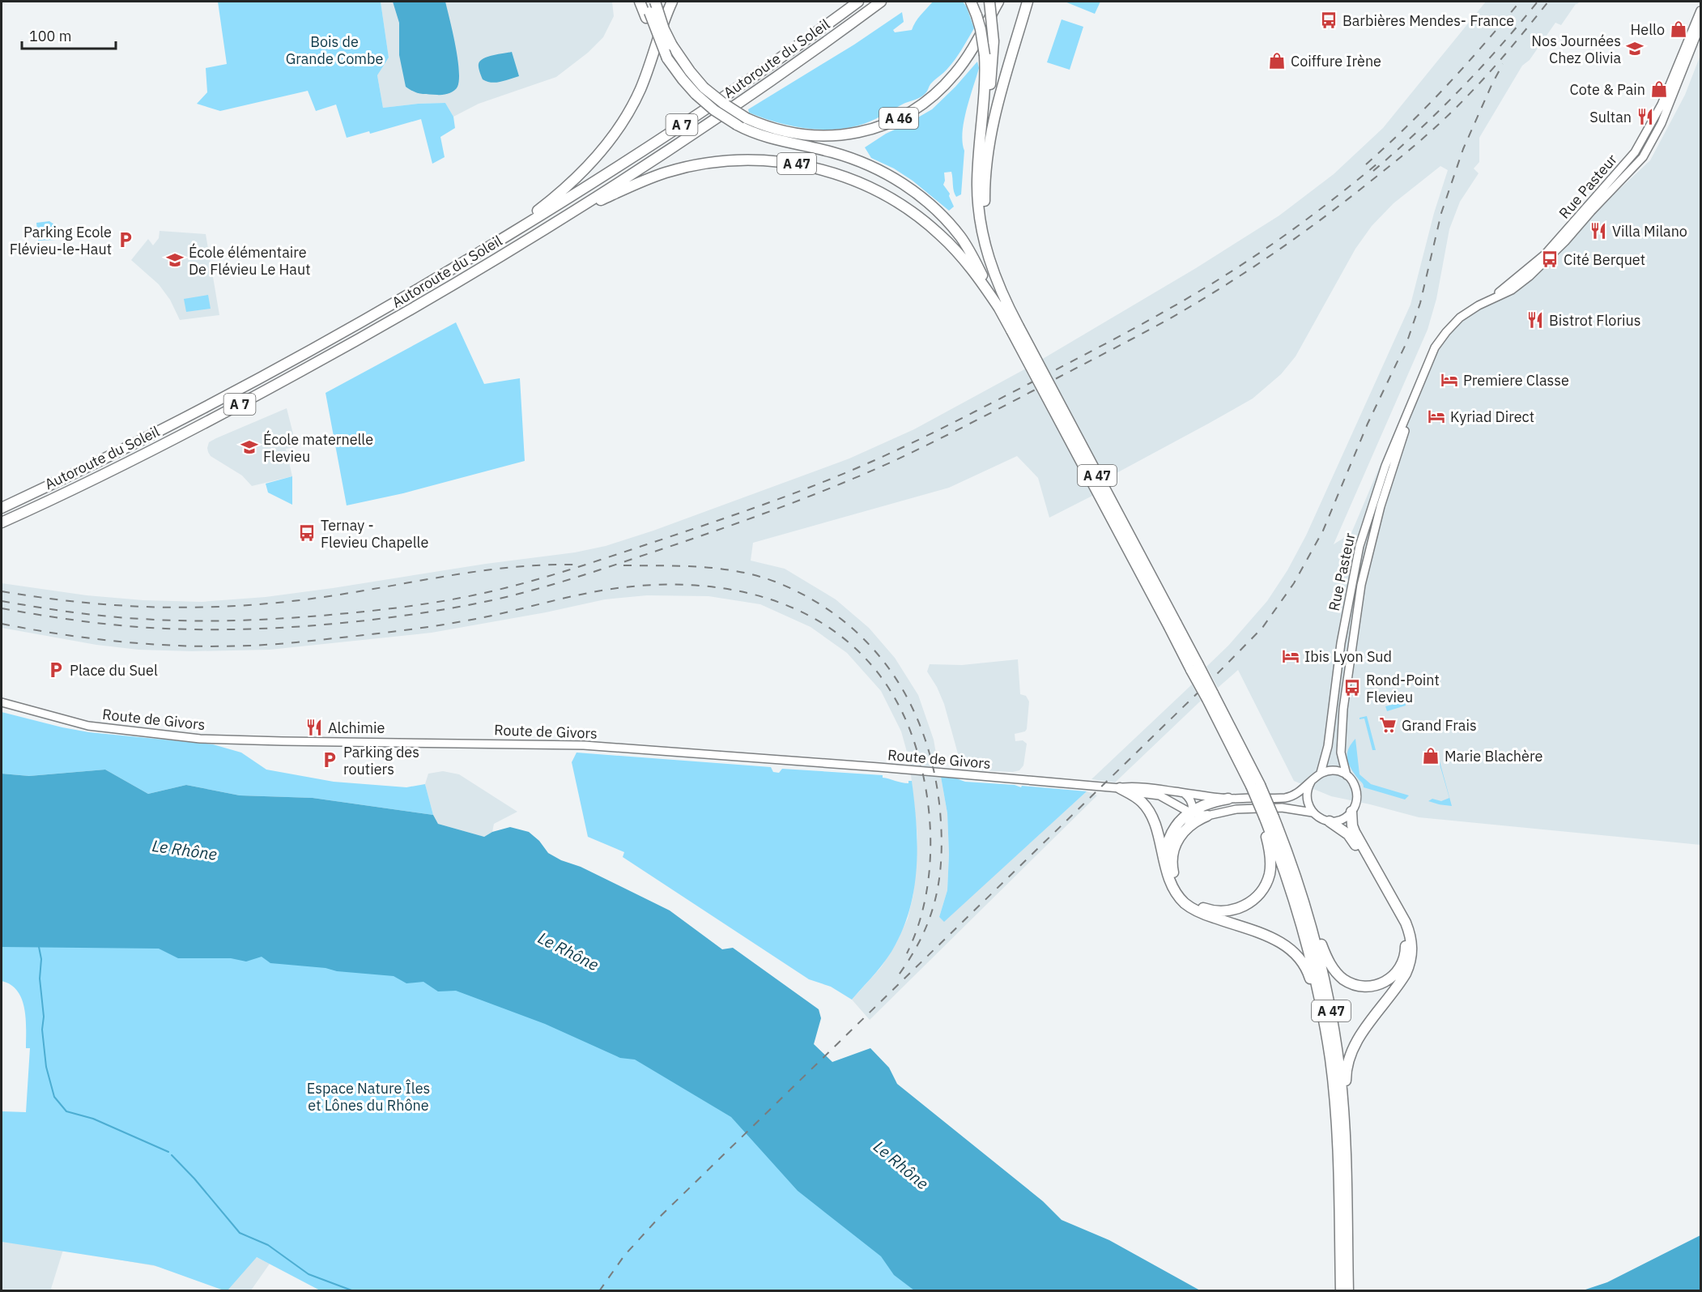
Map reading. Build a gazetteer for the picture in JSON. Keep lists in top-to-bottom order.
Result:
{
  "streets": {
    "highway": [
      "Autoroute du Soleil",
      "A 46",
      "A 7",
      "A 47"
    ],
    "main road": ["Rue Pasteur", "Route de Givors"]
  },
  "crossings": [
    ["Autoroute du Soleil", "A 47"]
  ],
  "water": ["Le Rhône"],
  "parks": ["Bois de Grande Combe", "Espace Nature Îles et Lônes du Rhône"],
  "places": {
    "bus stop": [
      "Barbières Mendes- France",
      "Cité Berquet",
      "Ternay - Flevieu Chapelle",
      "Rond-Point Flevieu"
    ],
    "shop": [
      "Hello",
      "Coiffure Irène",
      "Cote & Pain",
      "Marie Blachère"
    ],
    "school or university": ["Nos Journées Chez Olivia", "École élémentaire De Flévieu Le Haut", "École maternelle Flevieu"],
    "restaurant": [
      "Sultan",
      "Villa Milano",
      "Bistrot Florius",
      "Alchimie"
    ],
    "parking": ["Parking Ecole Flévieu-le-Haut", "Place du Suel", "Parking des routiers"],
    "hotel": ["Premiere Classe", "Kyriad Direct", "Ibis Lyon Sud"],
    "supermarket": ["Grand Frais"]
  },
  "scale_bar": "100 m"
}
